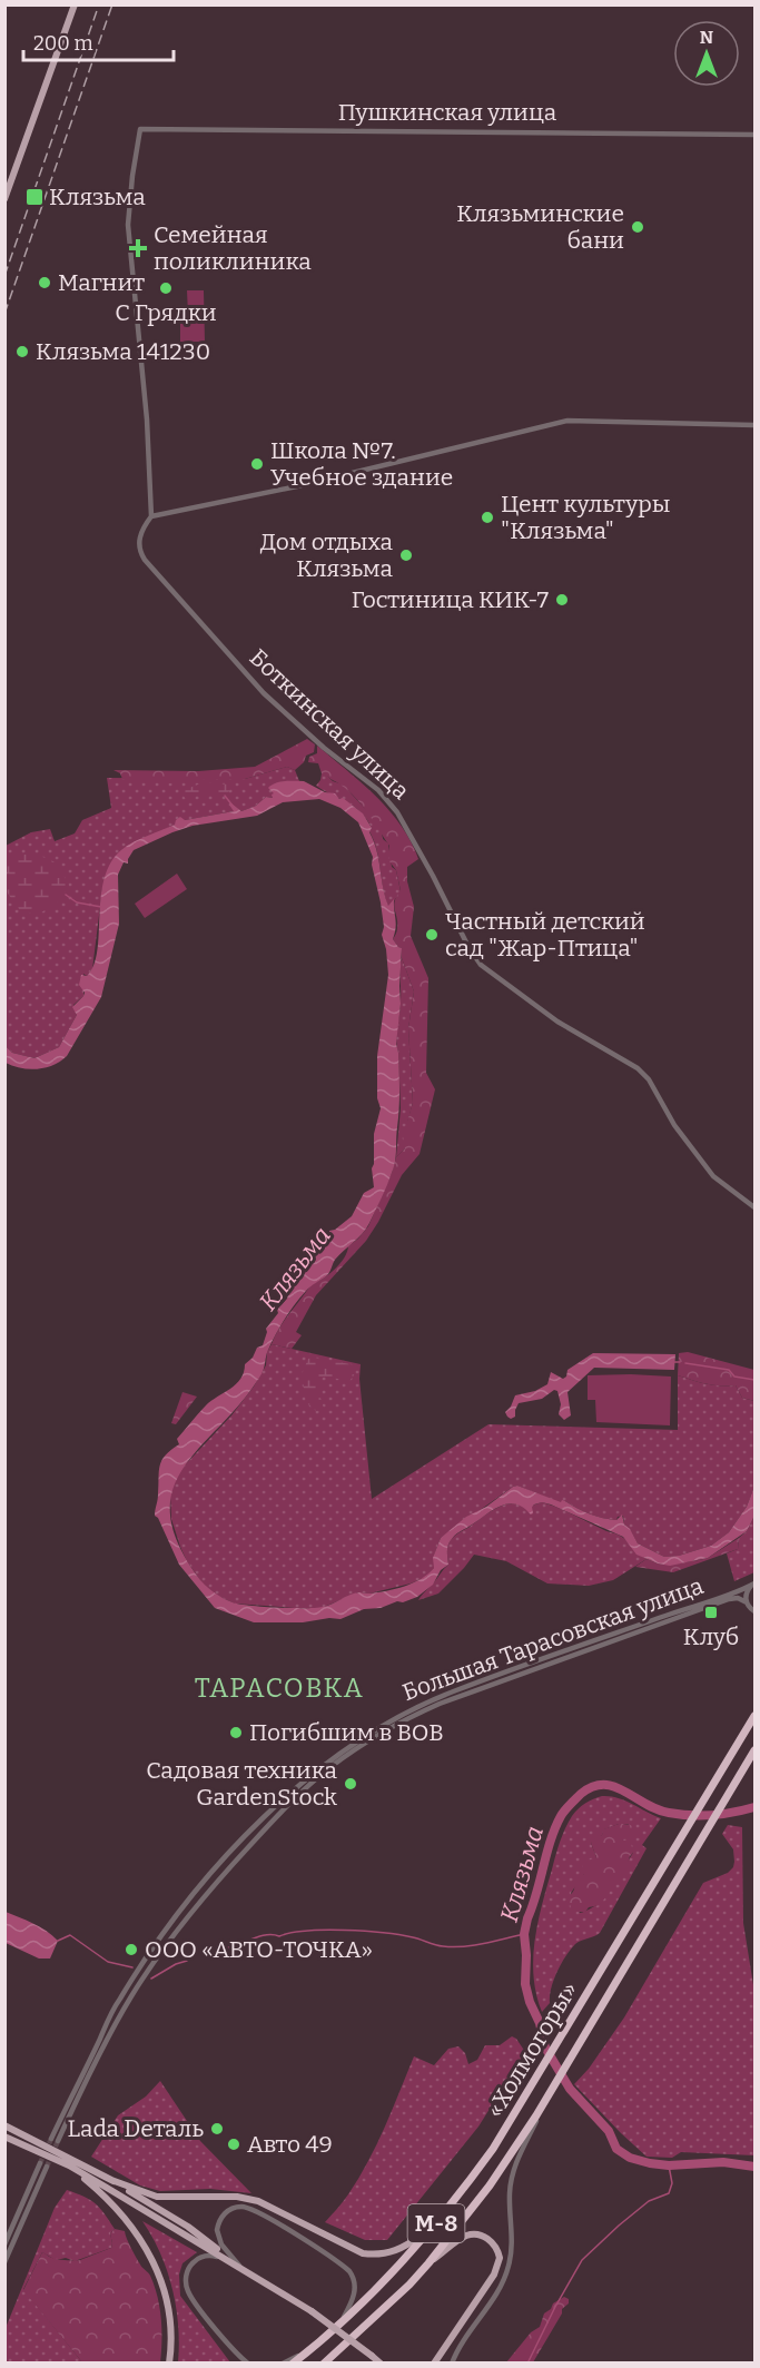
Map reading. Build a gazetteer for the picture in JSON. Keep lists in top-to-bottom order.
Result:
{
  "streets": {
    "highway": ["«Холмогоры»", "М-8"],
    "street": ["Пушкинская улица", "Боткинская улица", "Большая Тарасовская улица"]
  },
  "crossings": [
    ["Пушкинская улица", "Боткинская улица"]
  ],
  "districts": ["ТАРАСОВКА"],
  "water": ["Клязьма"],
  "places": {
    "transit": ["Клязьма", "Клуб"],
    "other": [
      "Клязьминские бани",
      "Магнит",
      "С Грядки",
      "Клязьма 141230",
      "Школа №7. Учебное здание",
      "Цент культуры \"Клязьма\"",
      "Дом отдыха Клязьма",
      "Гостиница КИК-7",
      "Частный детский сад \"Жар-Птица\"",
      "Погибшим в ВОВ",
      "Садовая техника GardenStock",
      "ООО «АВТО-ТОЧКА»",
      "Lada Dеталь",
      "Авто 49"
    ],
    "health": ["Семейная поликлиника"]
  },
  "scale_bar": "200 m",
  "north": "top"
}
